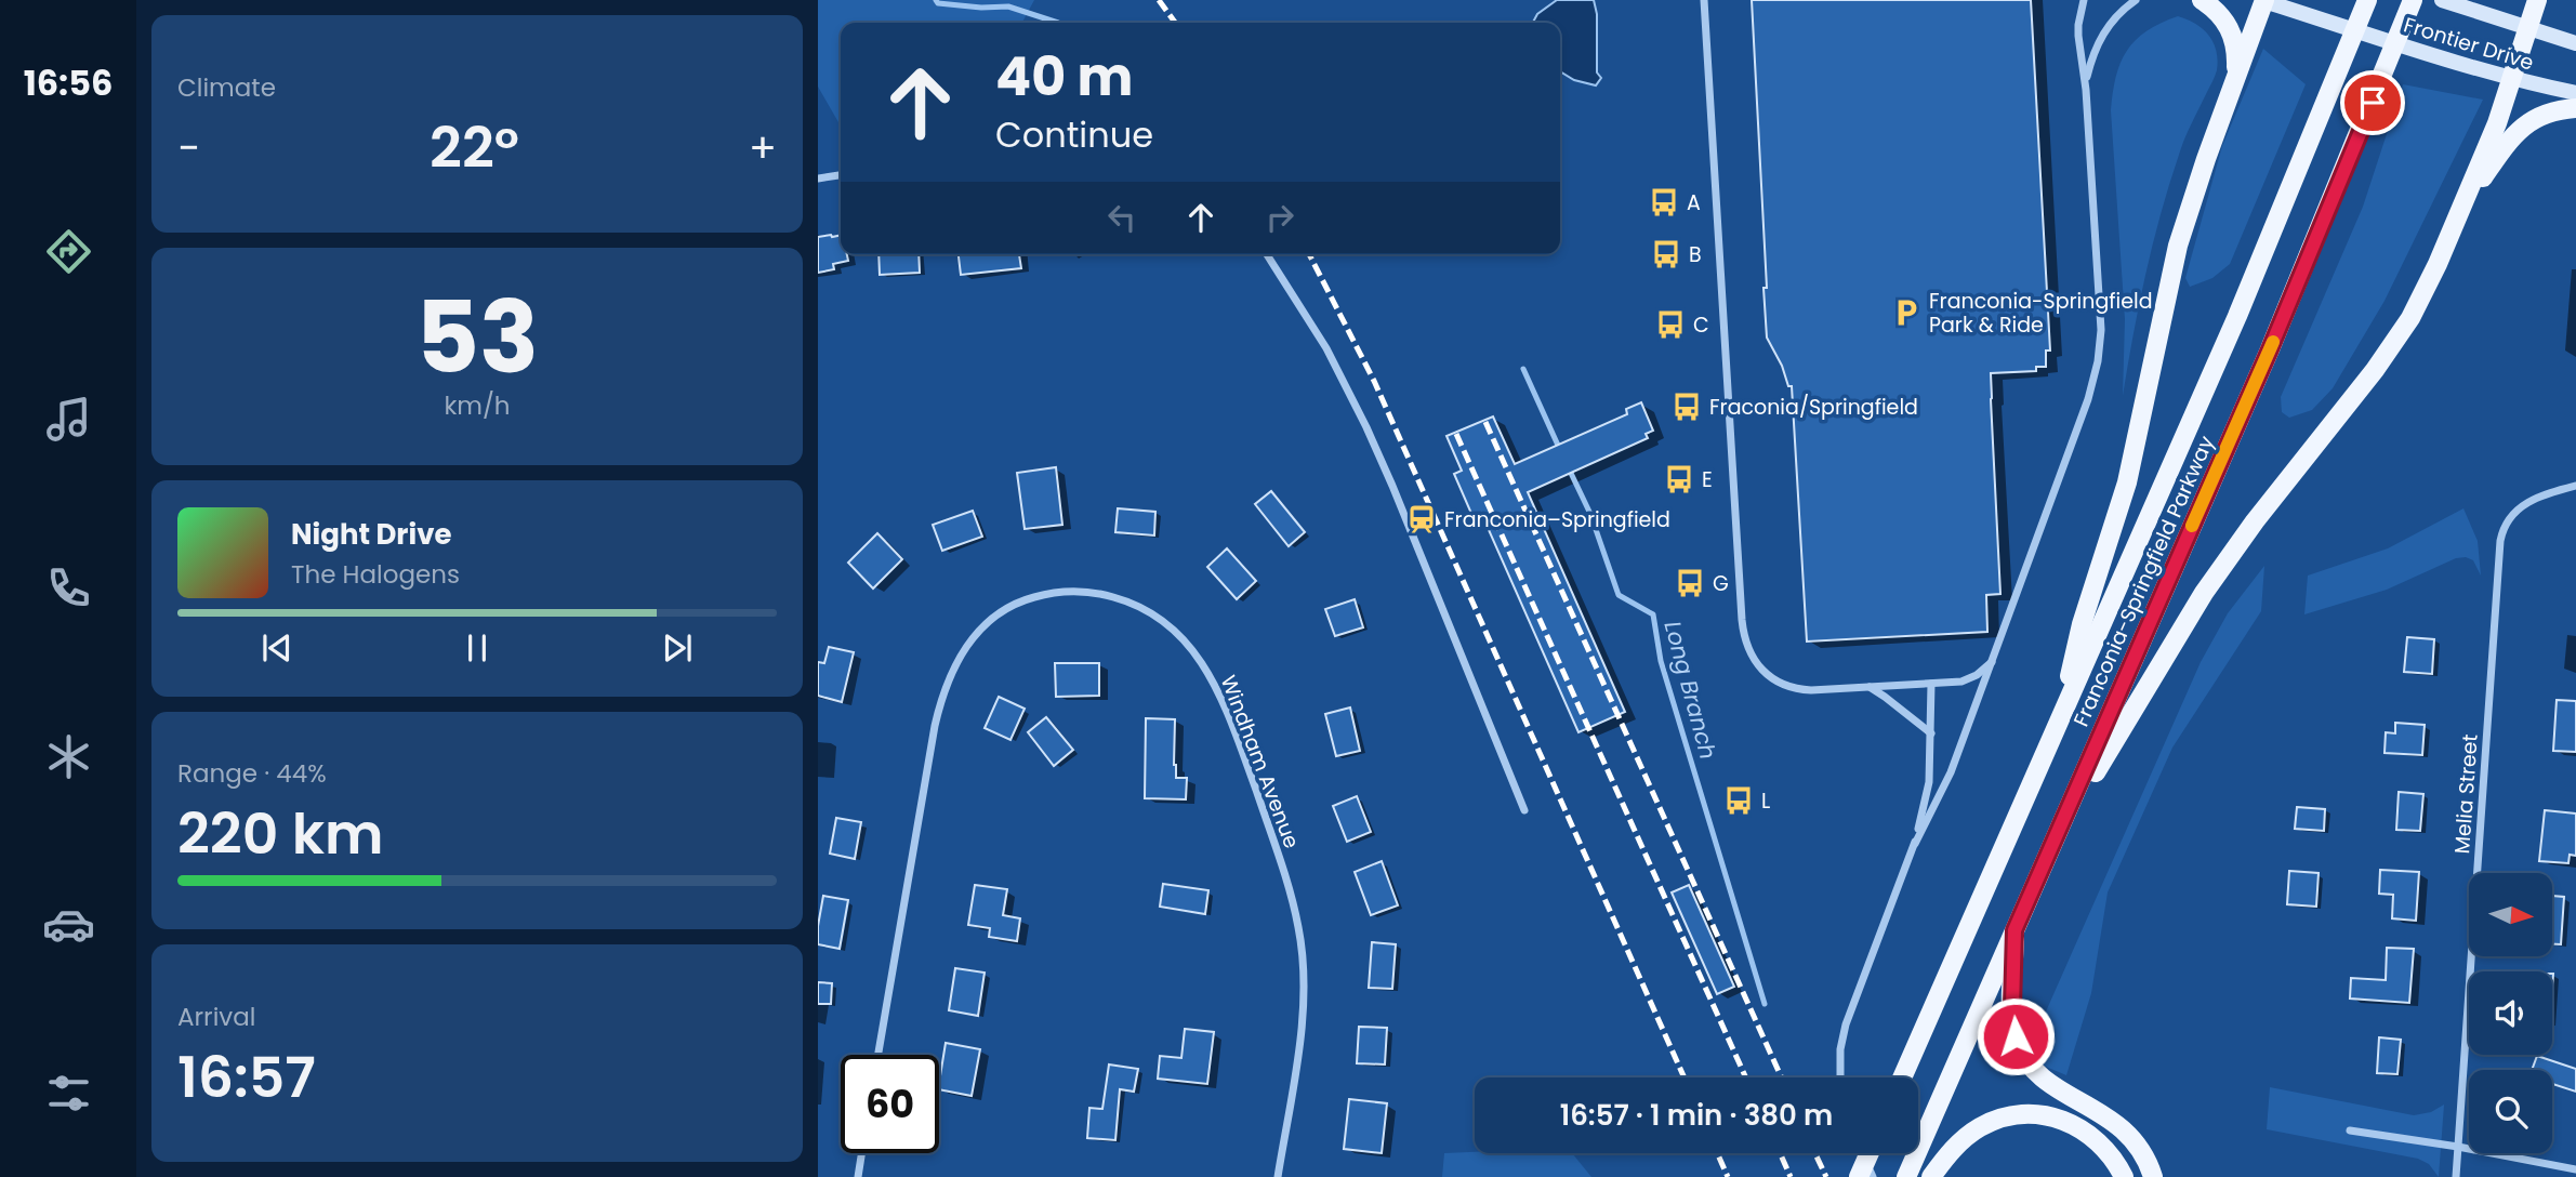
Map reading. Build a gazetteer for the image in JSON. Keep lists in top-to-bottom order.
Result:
{
  "streets": {
    "main road": ["Frontier Drive", "Franconia-Springfield Parkway"],
    "street": ["Windham Avenue", "Melia Street"]
  },
  "water": ["Long Branch"],
  "places": {
    "bus stop": [
      "A",
      "B",
      "C",
      "Fraconia/Springfield",
      "E",
      "G",
      "L"
    ],
    "parking": ["Franconia-Springfield Park & Ride"],
    "station": ["Franconia–Springfield"]
  },
  "north": "right",
  "page": {
    "tabs": "16:56",
    "tile": [
      "Climate",
      ["53", "km/h"],
      ["Range · 44%", "220 km"],
      ["Arrival", "16:57"]
    ],
    "turn": ["40 m", "Continue"],
    "heat": ["−", "22°", "+"],
    "song": ["Night Drive", "The Halogens"],
    "limit": "60",
    "trip": "16:57 · 1 min · 380 m"
  }
}
